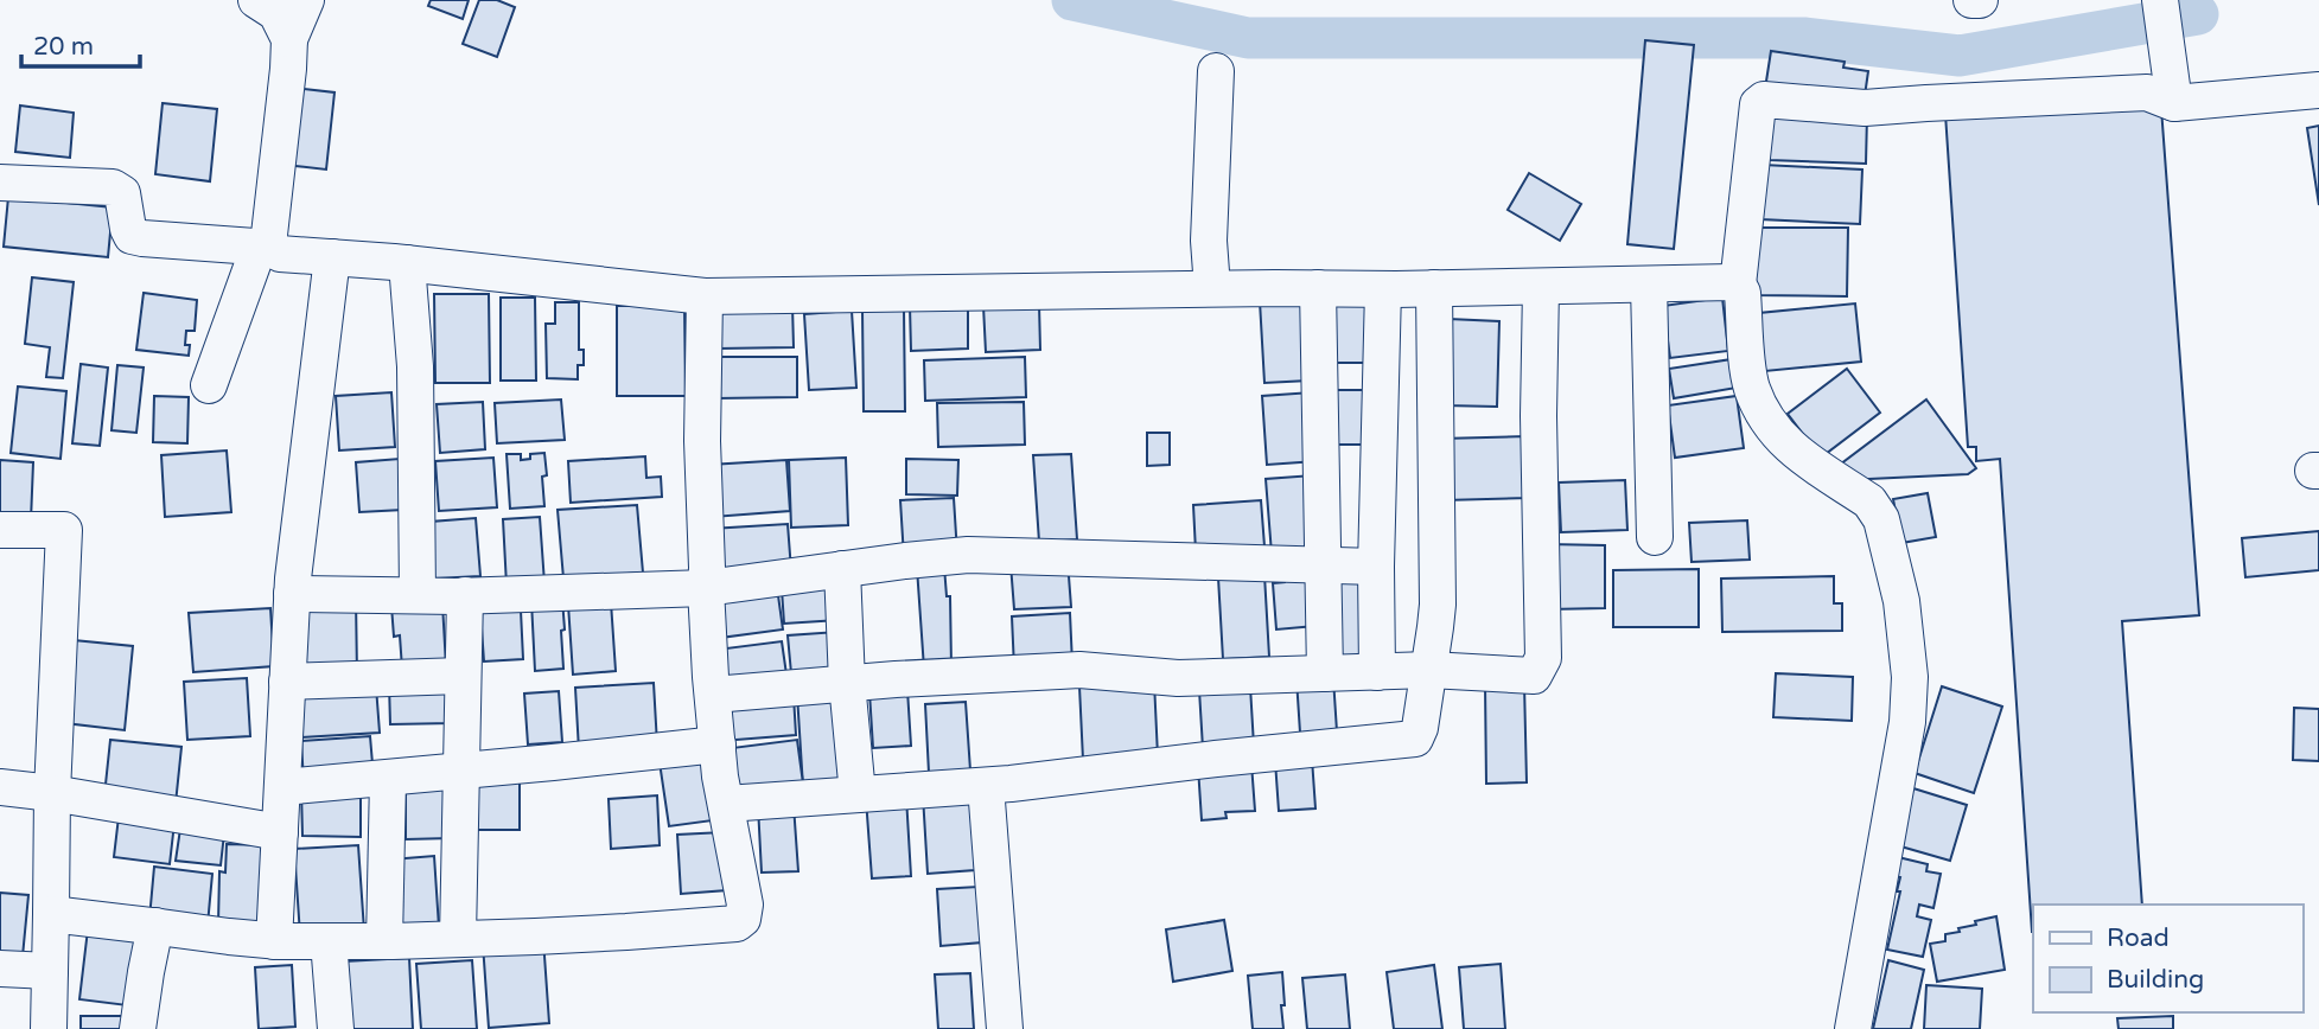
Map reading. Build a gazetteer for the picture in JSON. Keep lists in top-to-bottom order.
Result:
{
  "legend": ["Road", "Building"],
  "scale_bar": "20 m"
}
